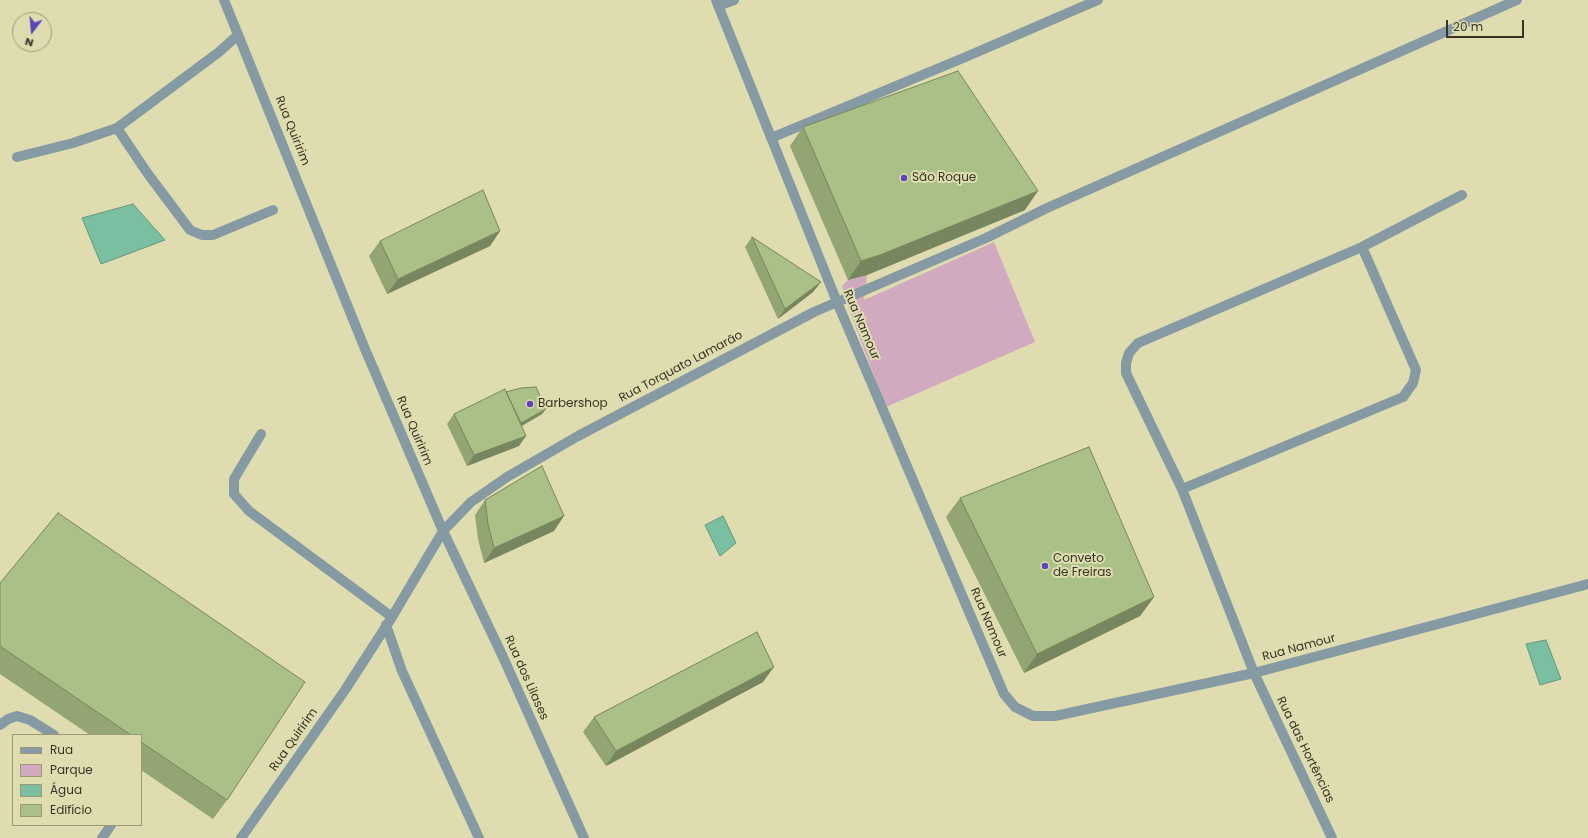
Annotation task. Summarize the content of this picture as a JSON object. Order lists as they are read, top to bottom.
{
  "streets": {
    "street": [
      "Rua Quiririm",
      "Rua Namour",
      "Rua Torquato Lamarão",
      "Rua dos Lilases",
      "Rua das Hortências"
    ]
  },
  "crossings": [
    ["Rua Quiririm", "Rua Torquato Lamarão"],
    ["Rua Quiririm", "Rua dos Lilases"],
    ["Rua Namour", "Rua Torquato Lamarão"],
    ["Rua Namour", "Rua das Hortências"],
    ["Rua Torquato Lamarão", "Rua dos Lilases"]
  ],
  "places": ["São Roque", "Barbershop", "Conveto de Freiras"],
  "legend": [
    "Rua",
    "Parque",
    "Água",
    "Edifício"
  ],
  "scale_bar": "20 m",
  "north": "bottom"
}
